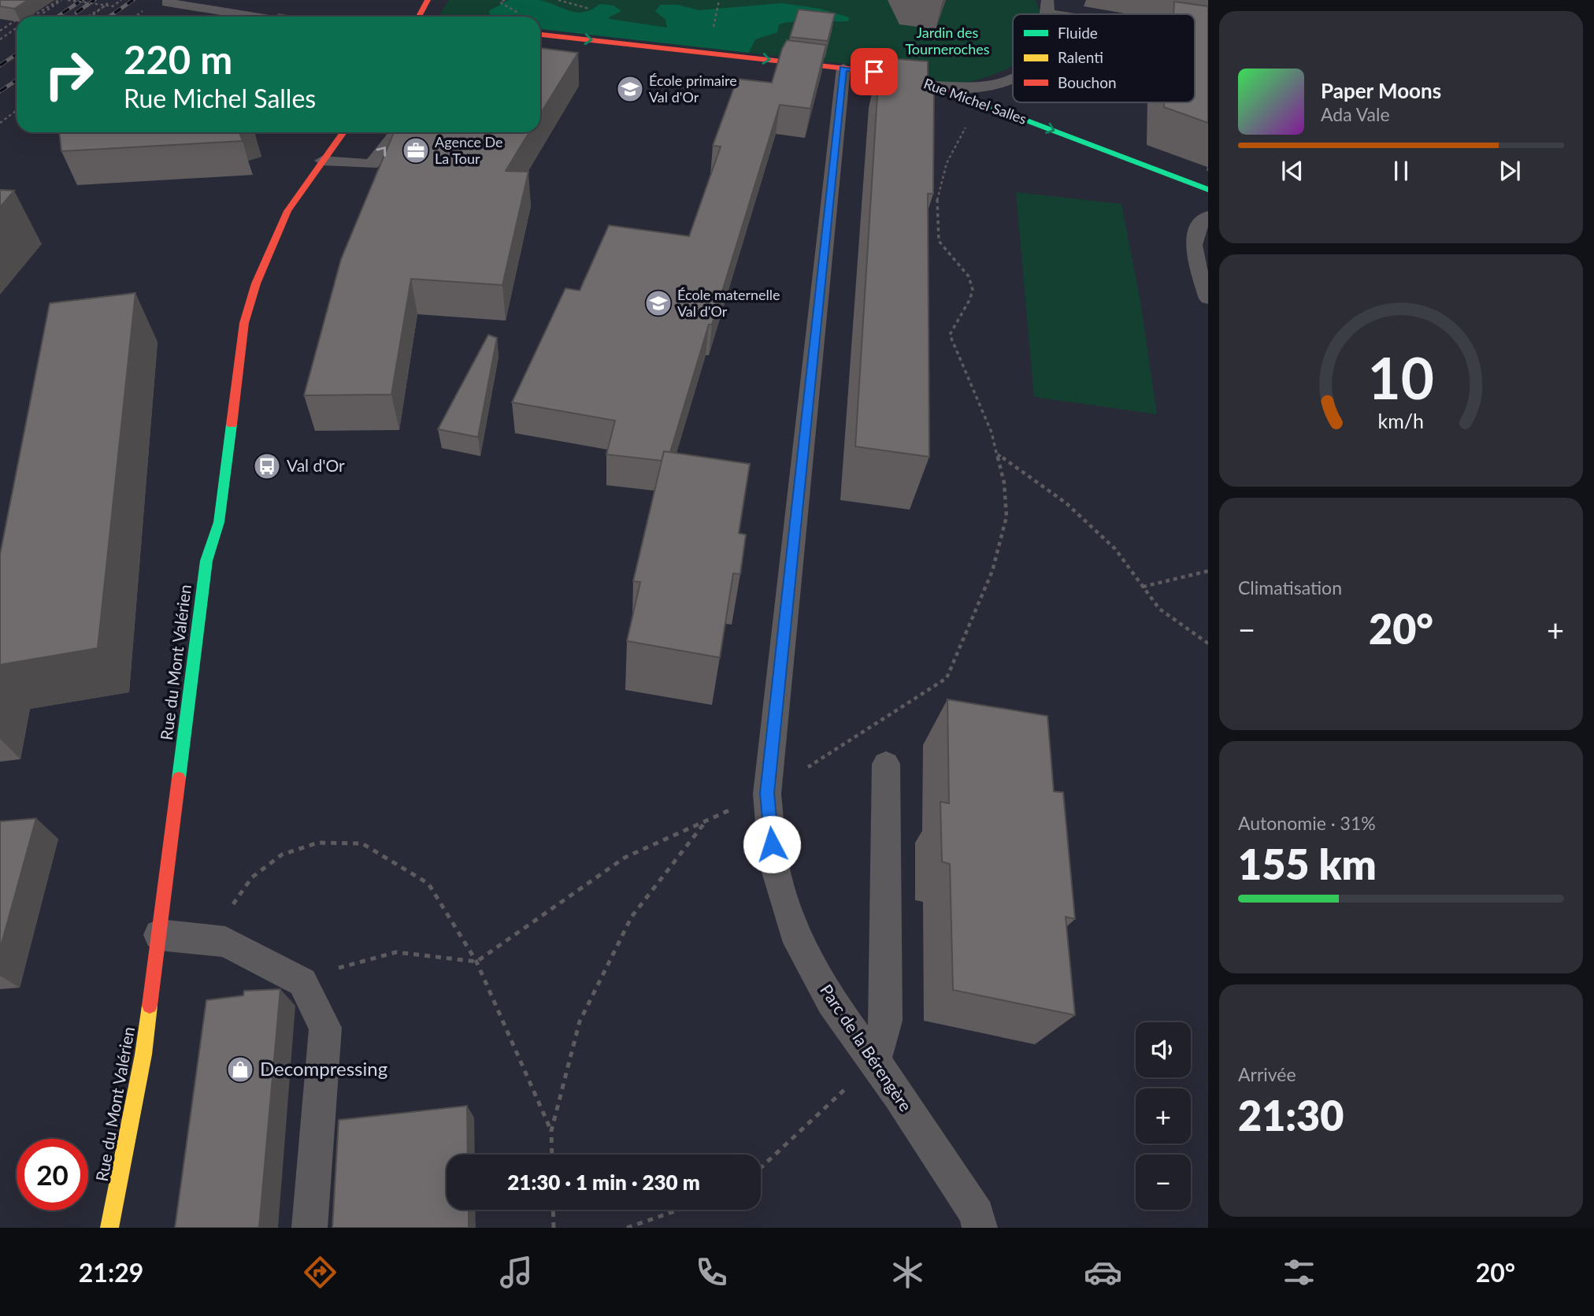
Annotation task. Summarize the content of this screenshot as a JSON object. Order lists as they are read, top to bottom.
{
  "streets": {
    "main road": ["Rue Michel Salles", "Rue du Mont Valérien"],
    "lane": ["Parc de la Bérengère"]
  },
  "crossings": [
    ["Rue Michel Salles", "Parc de la Bérengère"]
  ],
  "one_way": ["Rue Michel Salles"],
  "parks": ["Jardin des Tourneroches"],
  "places": {
    "school or university": ["École primaire Val d'Or", "École maternelle Val d'Or"],
    "office": ["Agence De La Tour"],
    "bus stop": ["Val d'Or"],
    "shop": ["Decompressing"]
  },
  "legend": ["Fluide", "Ralenti", "Bouchon"],
  "page": {
    "turn": ["220 m", "Rue Michel Salles"],
    "song": ["Paper Moons", "Ada Vale"],
    "tile": [
      "Climatisation",
      ["Autonomie · 31%", "155 km"],
      ["Arrivée", "21:30"]
    ],
    "heat": ["−", "20°", "+"],
    "map_buttons": ["+", "−"],
    "limit": "20",
    "trip": "21:30 · 1 min · 230 m",
    "tabs": ["21:29", "20°"],
    "gauge": ["10", "km/h"]
  }
}
